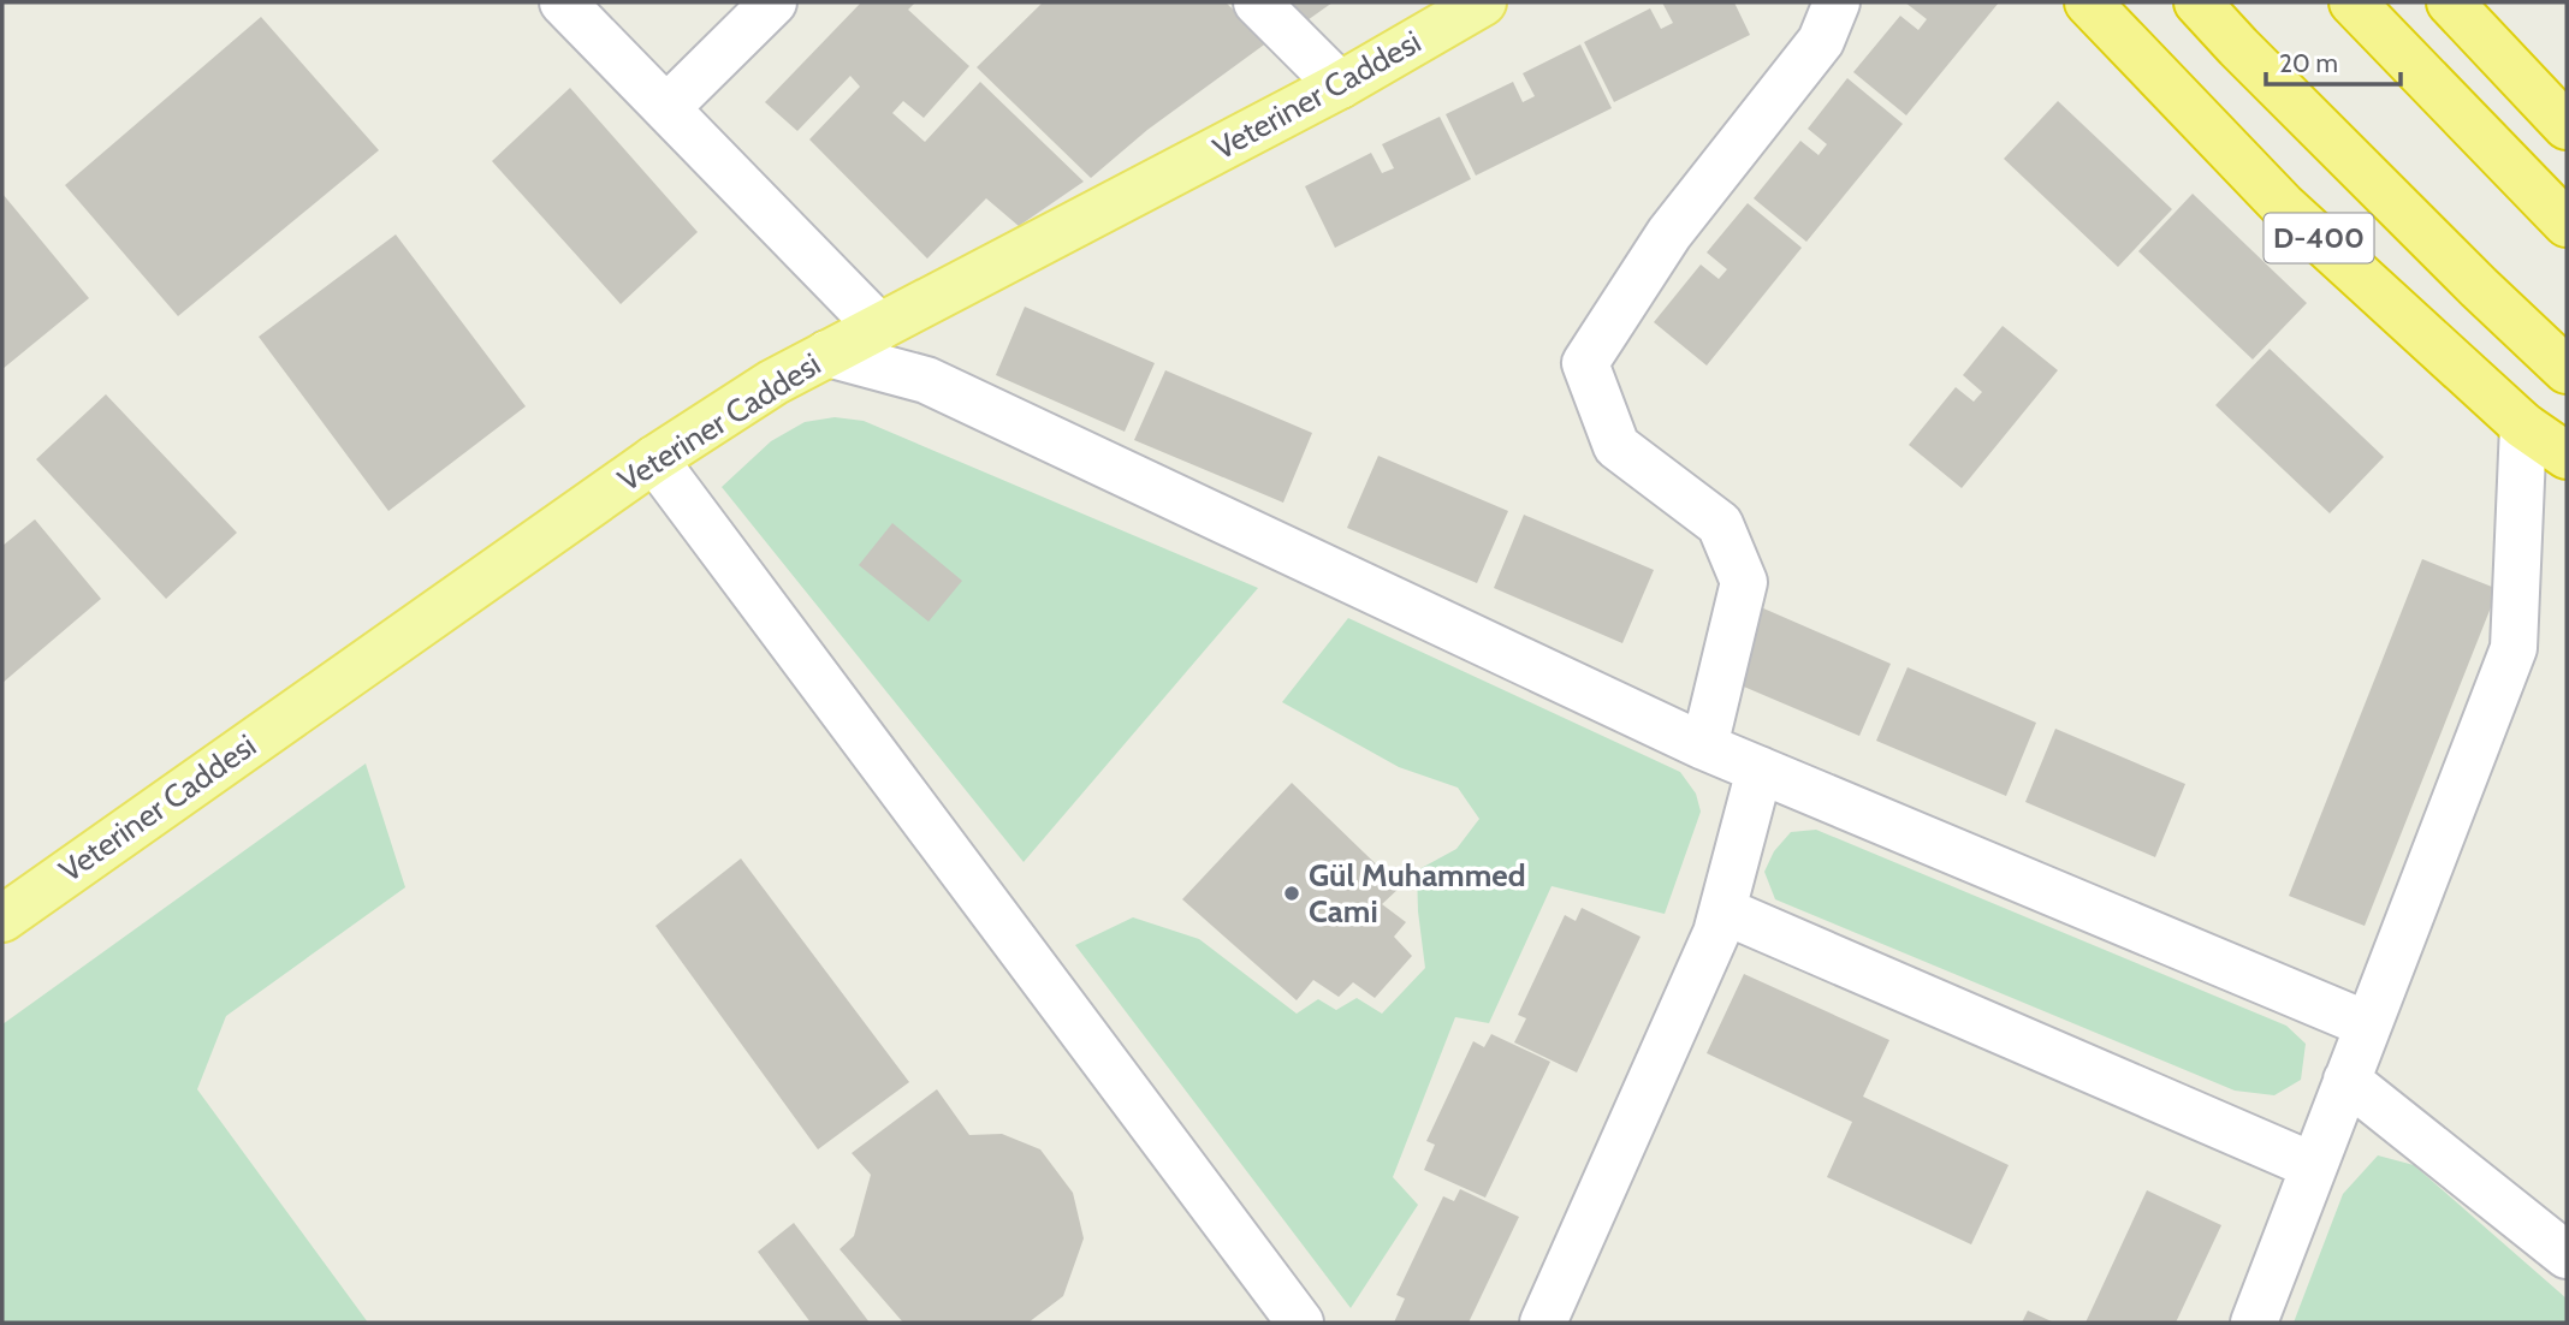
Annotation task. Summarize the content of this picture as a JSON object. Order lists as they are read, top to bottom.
{
  "streets": {
    "highway": ["D-400"],
    "main road": ["Veteriner Caddesi"]
  },
  "places": ["Gül Muhammed Cami"],
  "scale_bar": "20 m"
}
